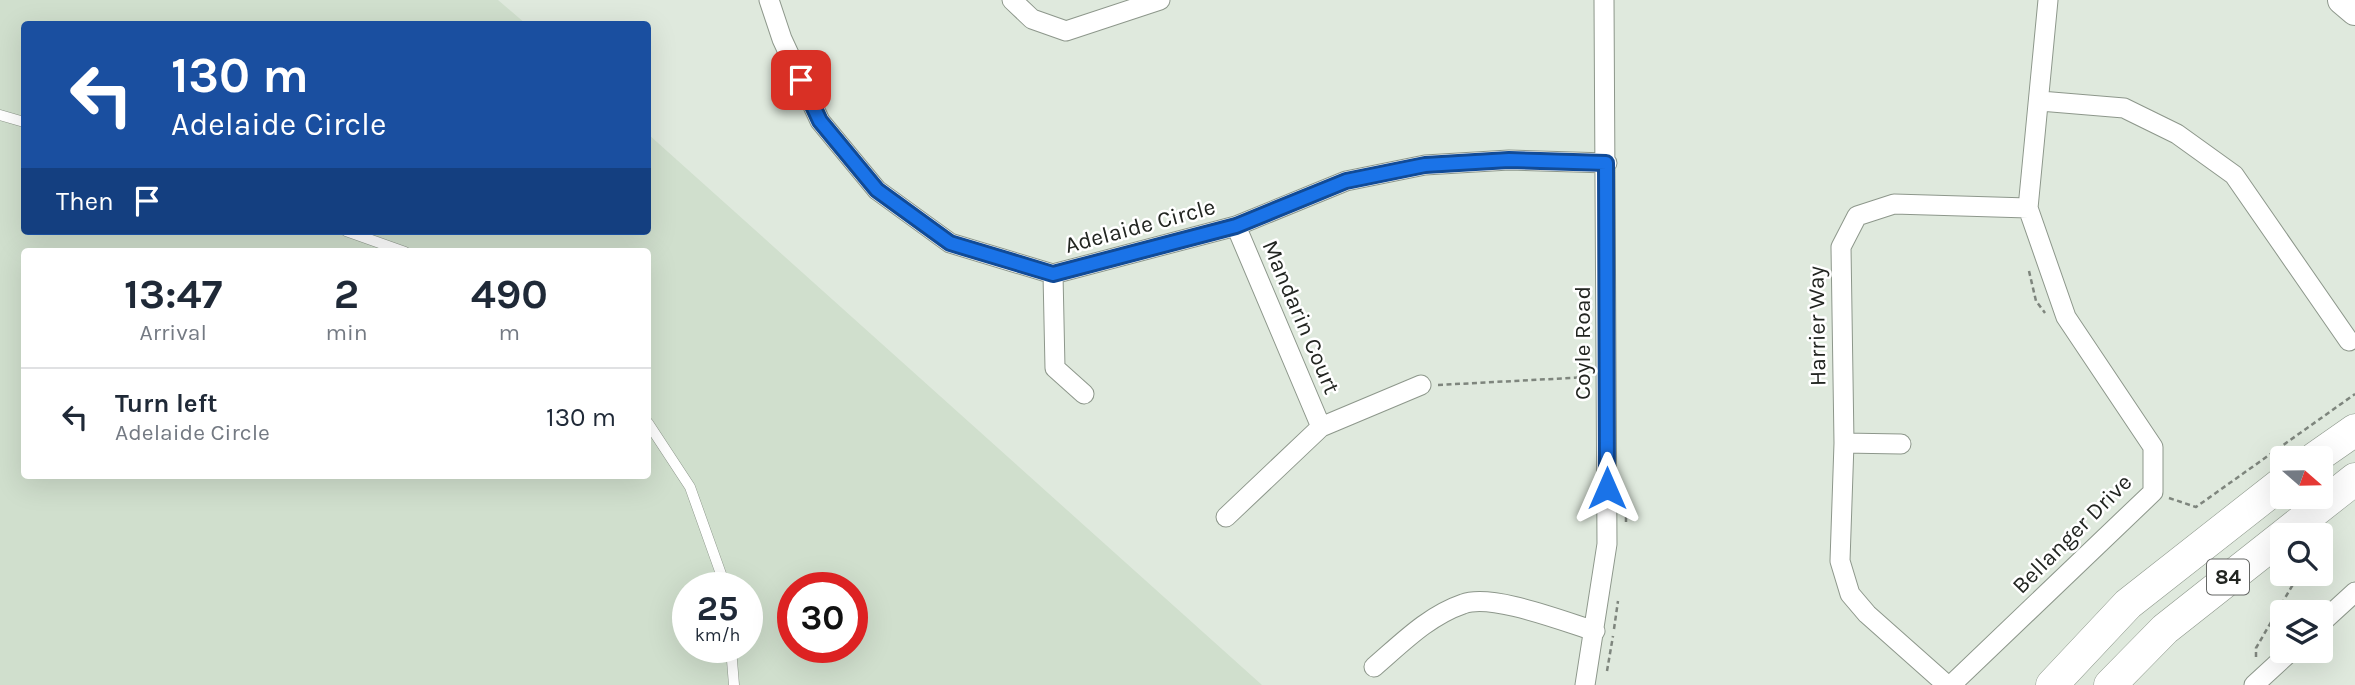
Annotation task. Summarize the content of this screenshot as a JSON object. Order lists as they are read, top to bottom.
{
  "streets": {
    "main road": ["84"],
    "street": [
      "Adelaide Circle",
      "Mandarin Court",
      "Harrier Way",
      "Coyle Road",
      "Bellanger Drive"
    ]
  },
  "crossings": [
    ["Adelaide Circle", "Mandarin Court"],
    ["Adelaide Circle", "Coyle Road"],
    ["Harrier Way", "Bellanger Drive"]
  ],
  "north": "right",
  "page": {
    "turn": ["130 m", "Adelaide Circle"],
    "then": "Then",
    "eta": [
      "13:47",
      "Arrival",
      "2",
      "min",
      "490",
      "m"
    ],
    "list": [
      {
        "name": "Turn left",
        "note": "Adelaide Circle",
        "value": "130 m"
      }
    ],
    "speed": "25 km/h",
    "limit": "30"
  }
}
